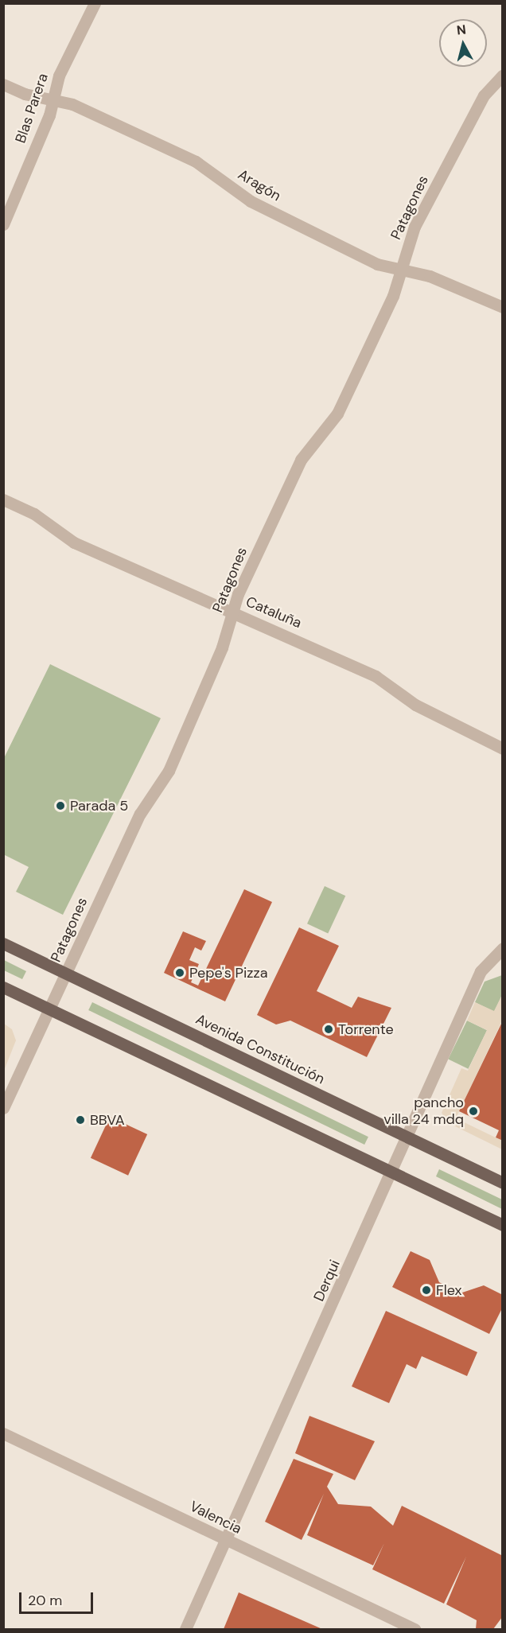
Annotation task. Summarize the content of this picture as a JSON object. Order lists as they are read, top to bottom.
{
  "streets": {
    "main road": ["Avenida Constitución"],
    "street": [
      "Blas Parera",
      "Aragón",
      "Patagones",
      "Cataluña",
      "Derqui",
      "Valencia"
    ]
  },
  "crossings": [
    ["Blas Parera", "Aragón"],
    ["Aragón", "Patagones"],
    ["Patagones", "Cataluña"],
    ["Patagones", "Avenida Constitución"],
    ["Avenida Constitución", "Derqui"],
    ["Derqui", "Valencia"]
  ],
  "places": [
    "Parada 5",
    "Pepe's Pizza",
    "Torrente",
    "pancho villa 24 mdq",
    "BBVA",
    "Flex"
  ],
  "scale_bar": "20 m",
  "north": "top"
}
